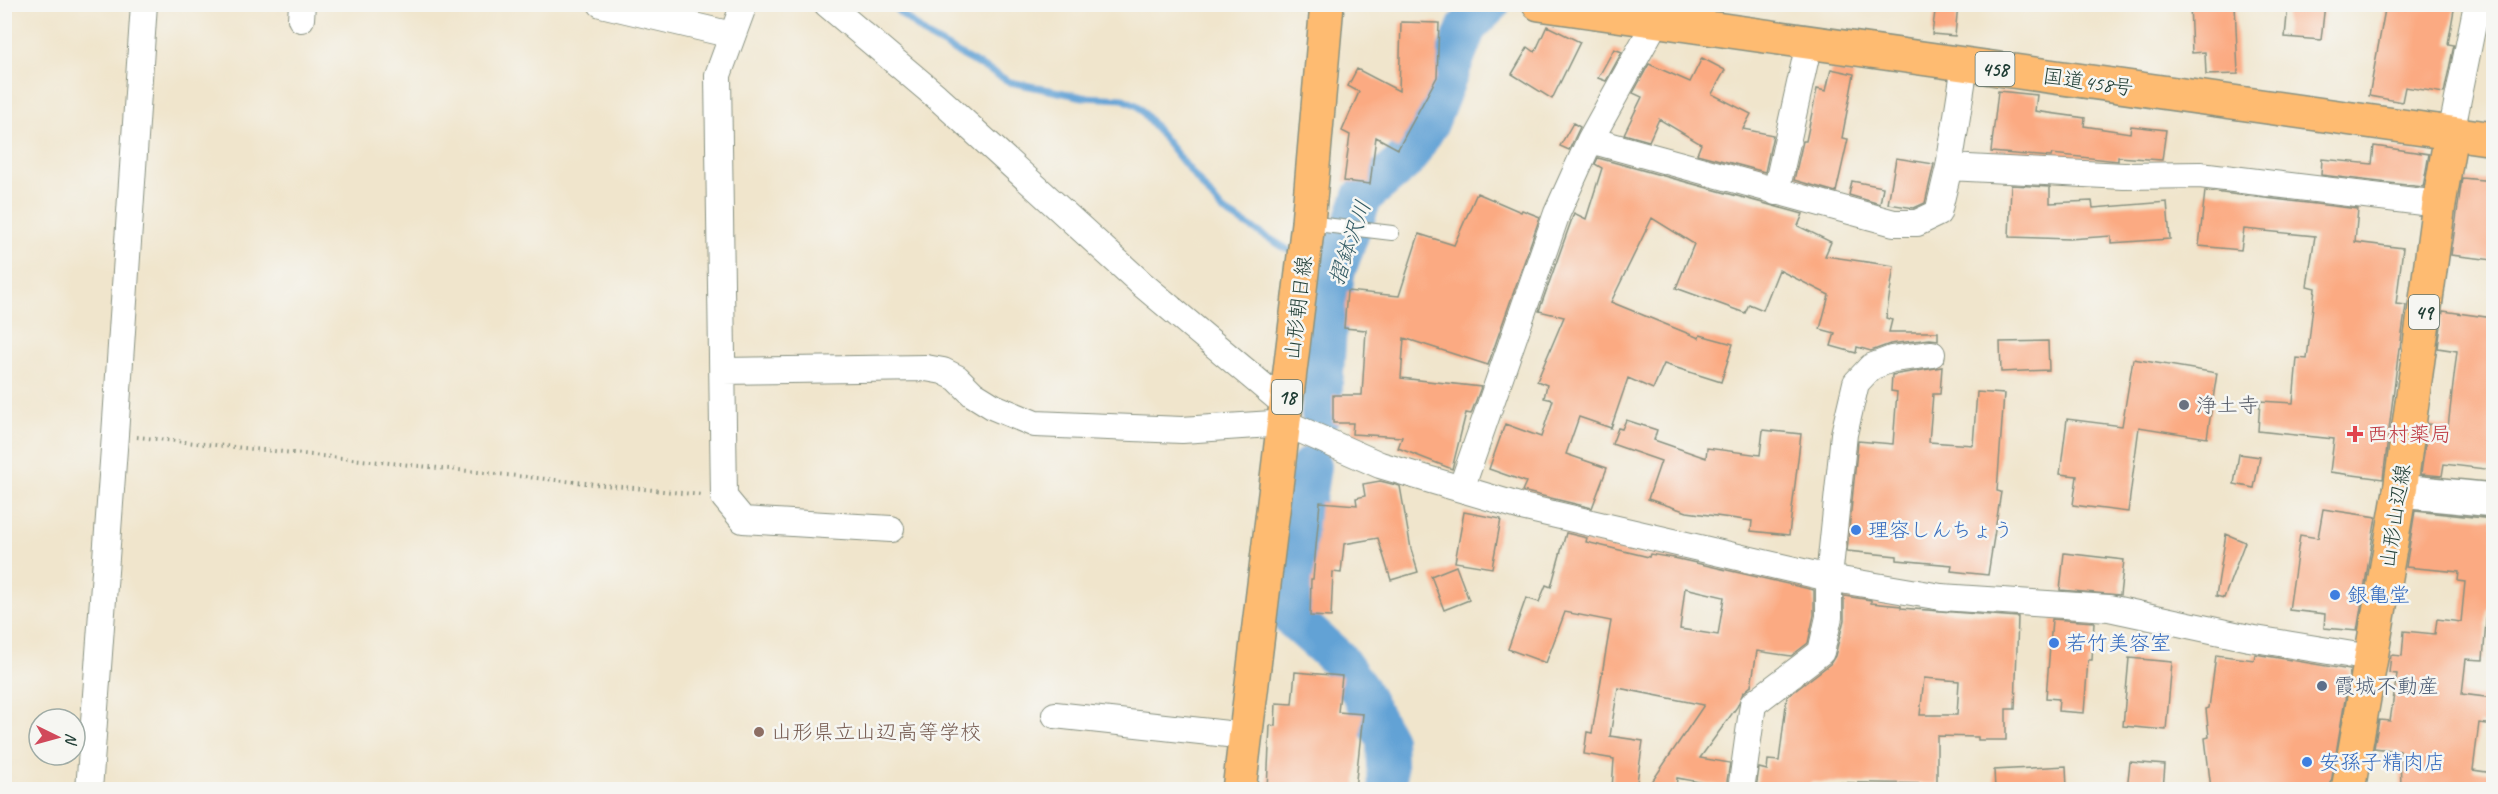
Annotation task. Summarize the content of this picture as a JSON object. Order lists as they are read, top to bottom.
{
  "streets": {
    "main road": [
      "458",
      "国道458号",
      "山形朝日線",
      "49",
      "18",
      "山形山辺線"
    ]
  },
  "crossings": [
    ["国道458号", "山形山辺線"]
  ],
  "water": ["摺鉢沢川"],
  "places": {
    "other": [
      "浄土寺",
      "理容しんちょう",
      "銀亀堂",
      "若竹美容室",
      "霞城不動産",
      "山形県立山辺高等学校",
      "安孫子精肉店"
    ],
    "health": ["西村薬局"]
  },
  "north": "right"
}
